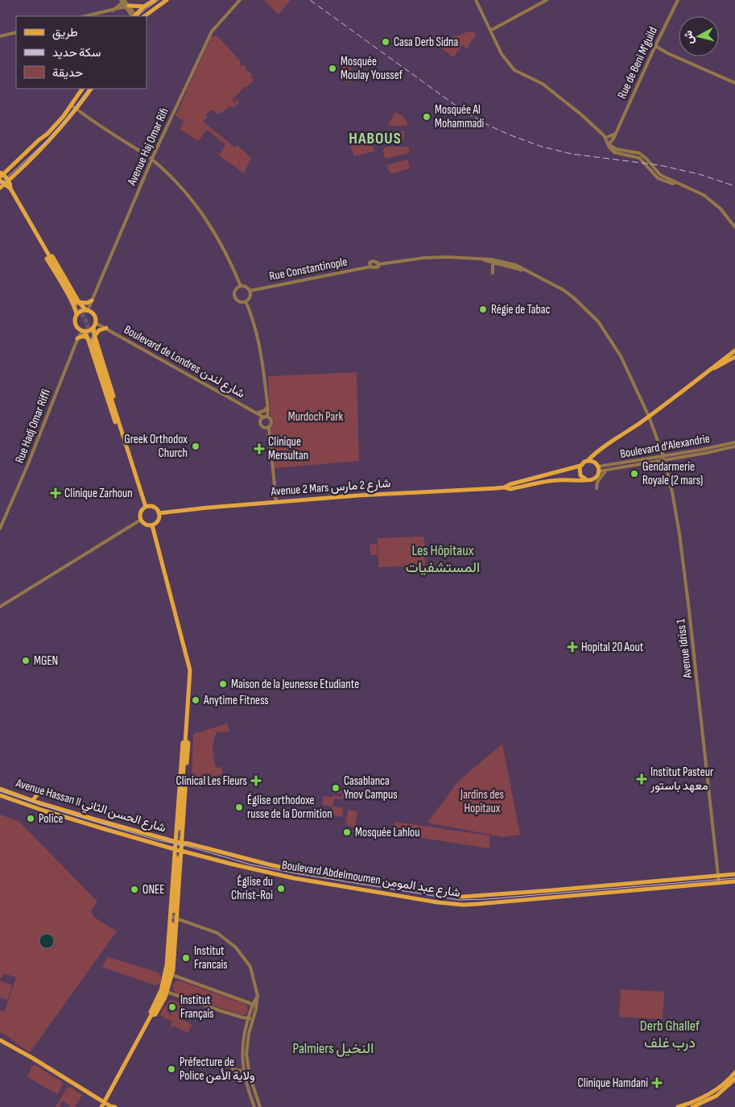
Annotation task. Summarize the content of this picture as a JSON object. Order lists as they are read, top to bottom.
{
  "streets": {
    "main road": ["Avenue 2 Mars شارع 2 مارس", "Avenue Hassan II شارع الحسن الثاني", "Boulevard Abdelmoumen شارع عبد المومن"],
    "street": [
      "Rue de Beni M'guild",
      "Avenue Haj Omar Rifi",
      "Rue Constantinople",
      "Boulevard de Londres شارع لندن",
      "Rue Hadj Omar Riffi",
      "Boulevard d'Alexandrie",
      "Avenue Idriss 1"
    ]
  },
  "crossings": [
    ["Avenue Haj Omar Rifi", "Boulevard de Londres شارع لندن"],
    ["Avenue Haj Omar Rifi", "Rue Hadj Omar Riffi"],
    ["Boulevard de Londres شارع لندن", "Rue Hadj Omar Riffi"],
    ["Boulevard d'Alexandrie", "Avenue 2 Mars شارع 2 مارس"],
    ["Boulevard d'Alexandrie", "Avenue Idriss 1"],
    ["Avenue Idriss 1", "Boulevard Abdelmoumen شارع عبد المومن"],
    ["Avenue Hassan II شارع الحسن الثاني", "Boulevard Abdelmoumen شارع عبد المومن"]
  ],
  "districts": [
    "HABOUS",
    "Les Hôpitaux المستشفيات",
    "Derb Ghallef درب غلف",
    "Palmiers النخيل"
  ],
  "parks": ["Murdoch Park", "Jardins des Hopitaux"],
  "places": {
    "other": [
      "Casa Derb Sidna",
      "Mosquée Moulay Youssef",
      "Mosquée Al Mohammadi",
      "Régie de Tabac",
      "Greek Orthodox Church",
      "Gendarmerie Royale (2 mars)",
      "MGEN",
      "Maison de la Jeunesse Etudiante",
      "Anytime Fitness",
      "Casablanca Ynov Campus",
      "Église orthodoxe russe de la Dormition",
      "Police",
      "Mosquée Lahlou",
      "Église du Christ-Roi",
      "ONEE",
      "Institut Francais",
      "Institut Français",
      "Préfecture de Police ولاية الأمن"
    ],
    "health": [
      "Clinique Mersultan",
      "Clinique Zarhoun",
      "Hopital 20 Aout",
      "Institut Pasteur معهد باستور",
      "Clinical Les Fleurs",
      "Clinique Hamdani"
    ]
  },
  "legend": ["طريق", "سكة حديد", "حديقة"],
  "north": "left"
}
